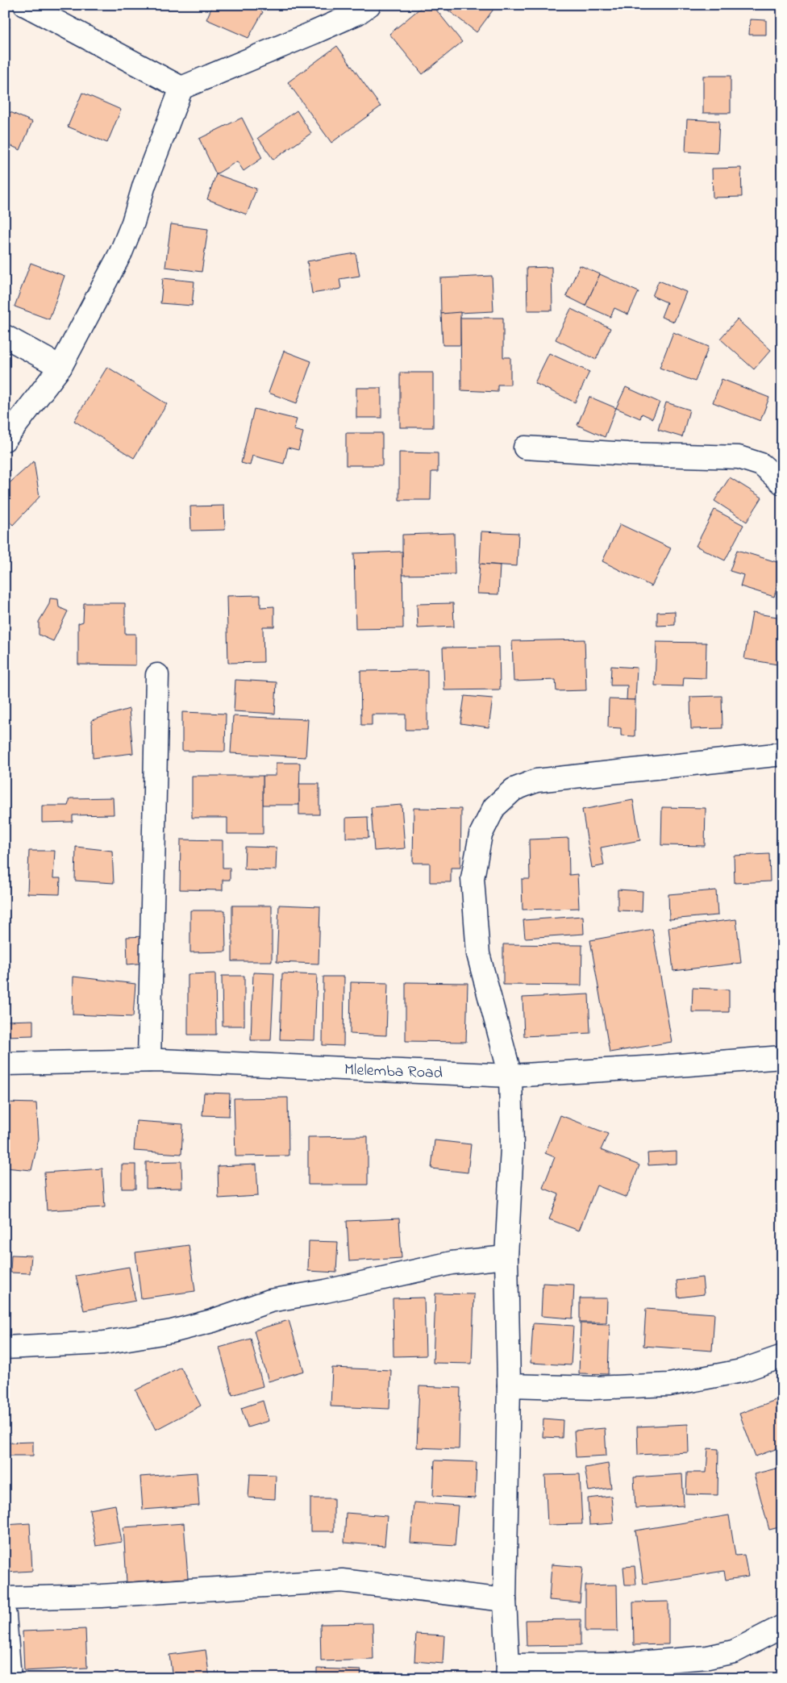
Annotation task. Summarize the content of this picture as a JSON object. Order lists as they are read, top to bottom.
{
  "streets": {
    "street": ["Mlelemba Road"]
  }
}
